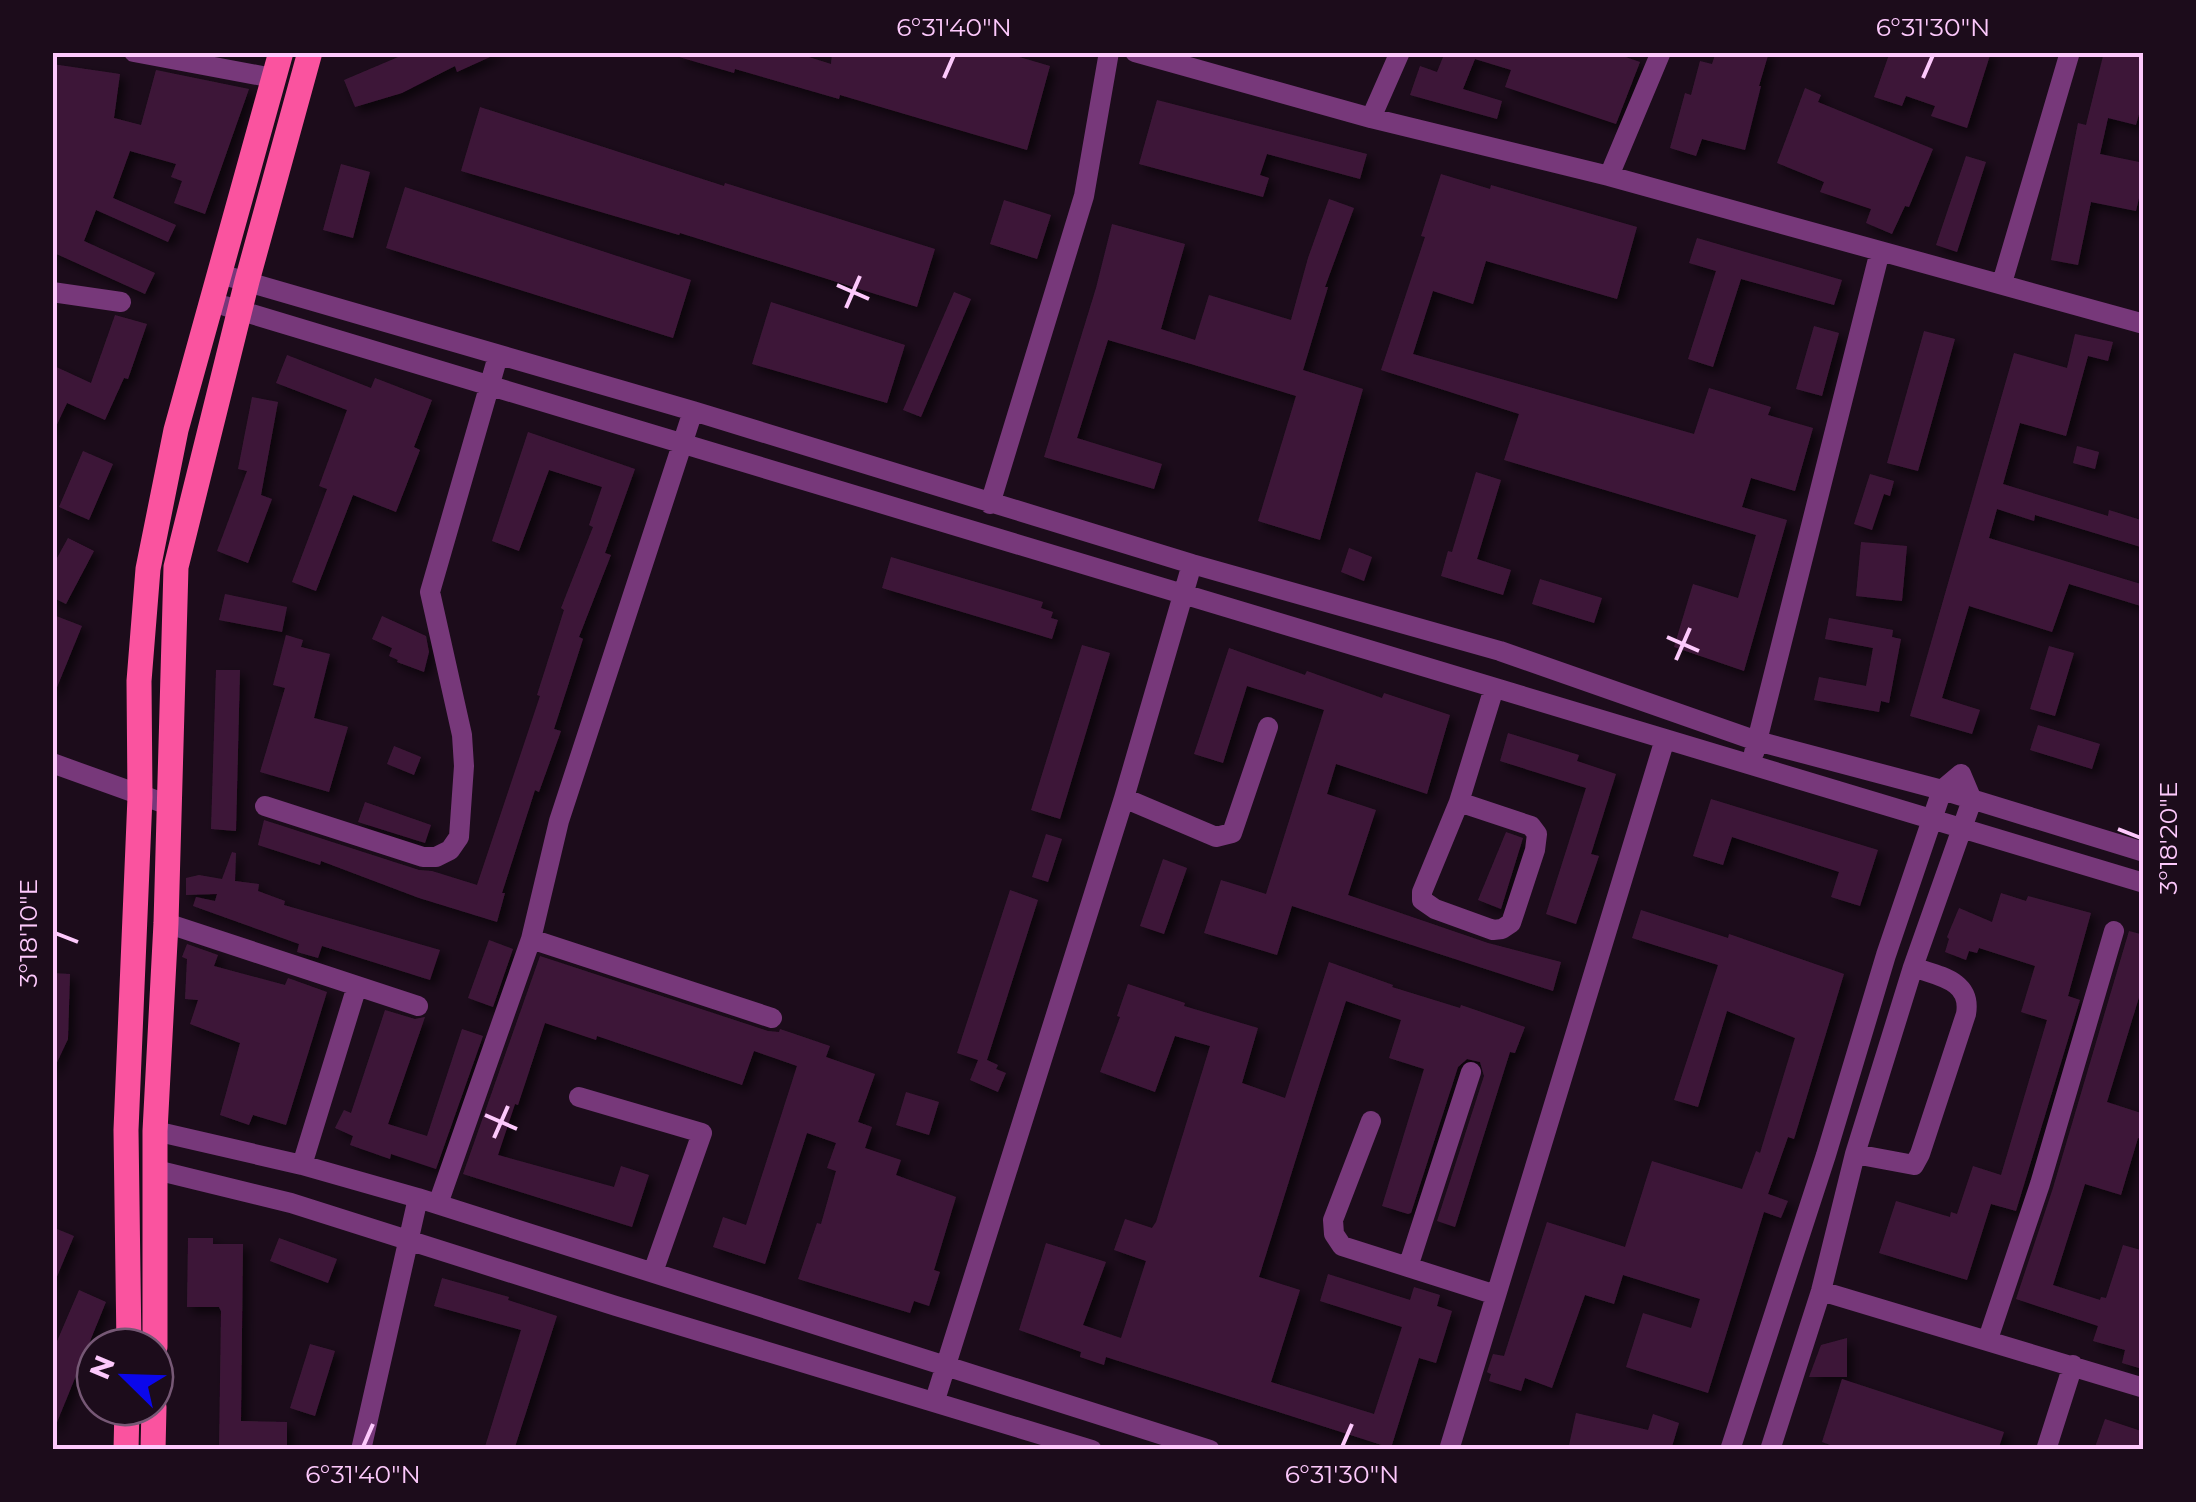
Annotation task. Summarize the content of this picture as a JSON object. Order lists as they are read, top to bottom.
{
  "north": "top left",
  "coordinates": [
    "6°31'40\"N",
    "6°31'30\"N",
    "3°18'20\"E",
    "3°18'10\"E"
  ]
}
